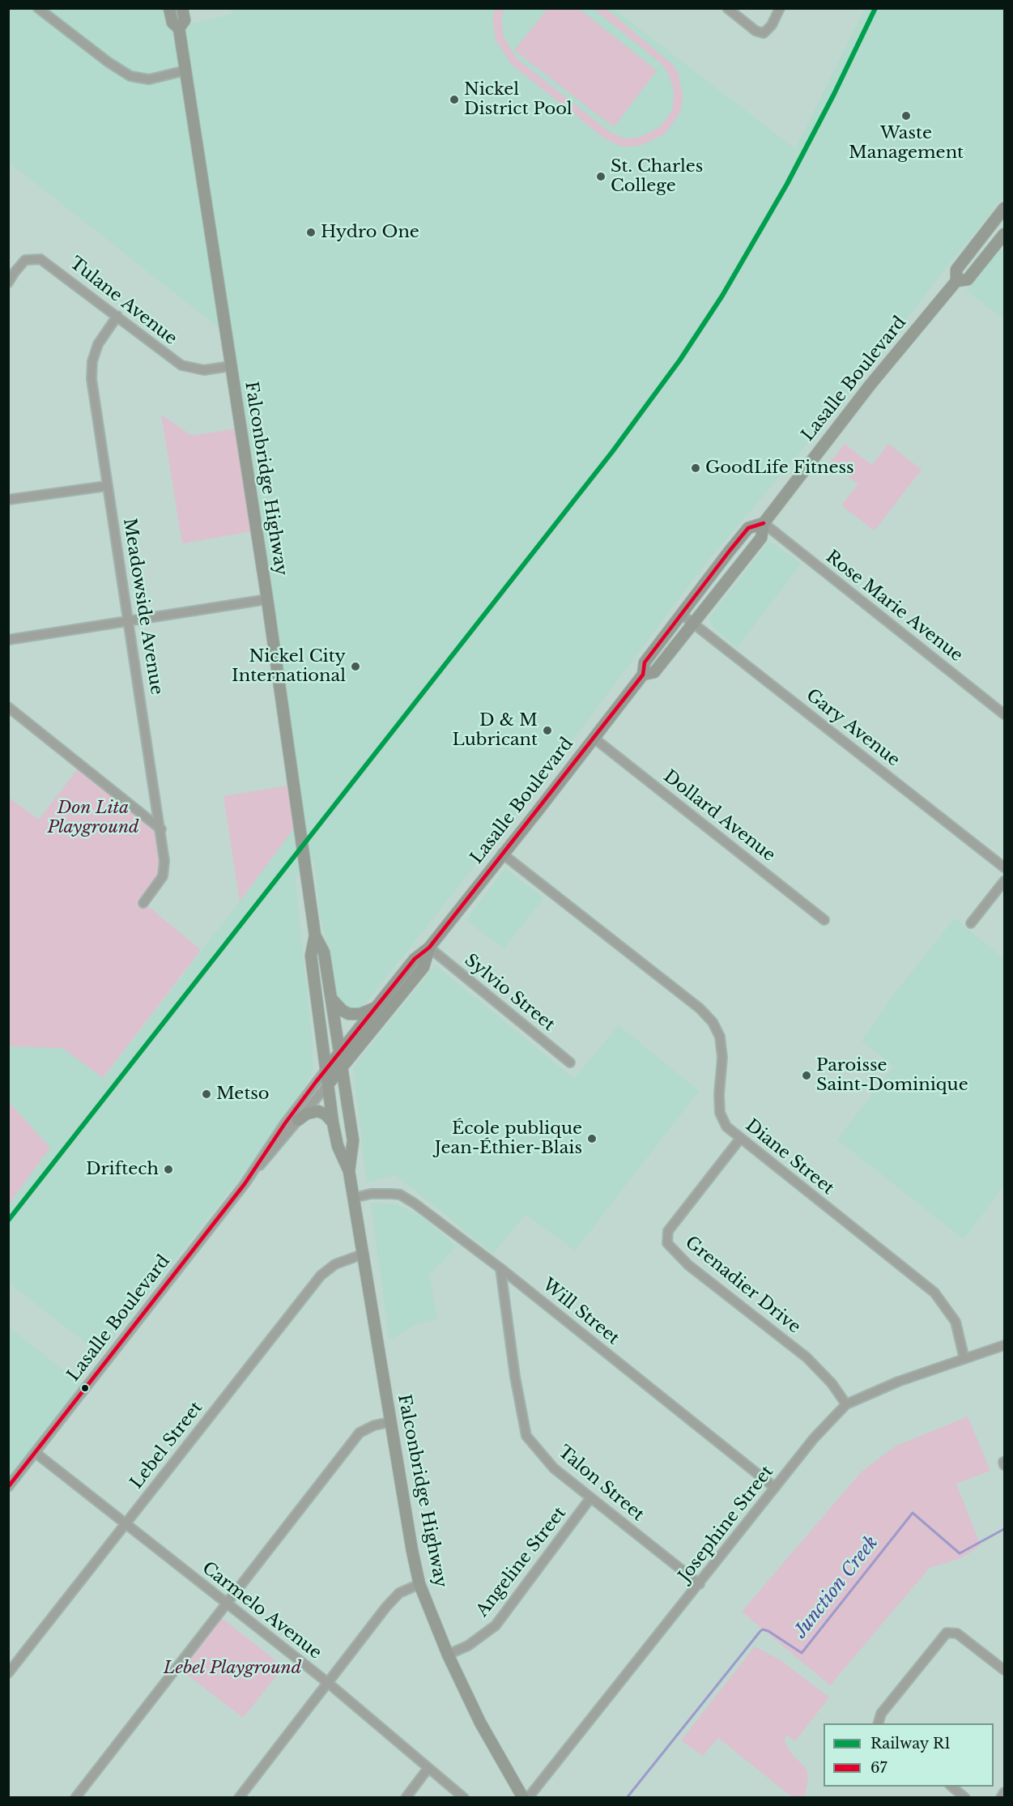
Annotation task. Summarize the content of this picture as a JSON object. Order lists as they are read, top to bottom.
{
  "streets": {
    "main road": ["Lasalle Boulevard", "Falconbridge Highway"],
    "street": [
      "Tulane Avenue",
      "Meadowside Avenue",
      "Rose Marie Avenue",
      "Gary Avenue",
      "Dollard Avenue",
      "Sylvio Street",
      "Diane Street",
      "Grenadier Drive",
      "Will Street",
      "Lebel Street",
      "Talon Street",
      "Josephine Street",
      "Angeline Street",
      "Carmelo Avenue"
    ]
  },
  "crossings": [
    ["Tulane Avenue", "Falconbridge Highway"],
    ["Tulane Avenue", "Meadowside Avenue"],
    ["Lasalle Boulevard", "Falconbridge Highway"],
    ["Lasalle Boulevard", "Rose Marie Avenue"],
    ["Lasalle Boulevard", "Gary Avenue"],
    ["Lasalle Boulevard", "Dollard Avenue"],
    ["Lasalle Boulevard", "Sylvio Street"],
    ["Lasalle Boulevard", "Diane Street"],
    ["Lasalle Boulevard", "Carmelo Avenue"],
    ["Falconbridge Highway", "Will Street"],
    ["Falconbridge Highway", "Lebel Street"],
    ["Falconbridge Highway", "Angeline Street"],
    ["Diane Street", "Grenadier Drive"],
    ["Diane Street", "Josephine Street"],
    ["Grenadier Drive", "Josephine Street"],
    ["Will Street", "Talon Street"],
    ["Will Street", "Josephine Street"],
    ["Lebel Street", "Carmelo Avenue"],
    ["Talon Street", "Josephine Street"],
    ["Talon Street", "Angeline Street"]
  ],
  "water": ["Junction Creek"],
  "parks": ["Don Lita Playground", "Lebel Playground"],
  "places": [
    "Nickel District Pool",
    "Waste Management",
    "St. Charles College",
    "Hydro One",
    "GoodLife Fitness",
    "Nickel City International",
    "D & M Lubricant",
    "Paroisse Saint-Dominique",
    "Metso",
    "École publique Jean-Éthier-Blais",
    "Driftech"
  ],
  "lines": ["rail line R1", "transit line 67"],
  "legend": ["Railway R1", "67"]
}
